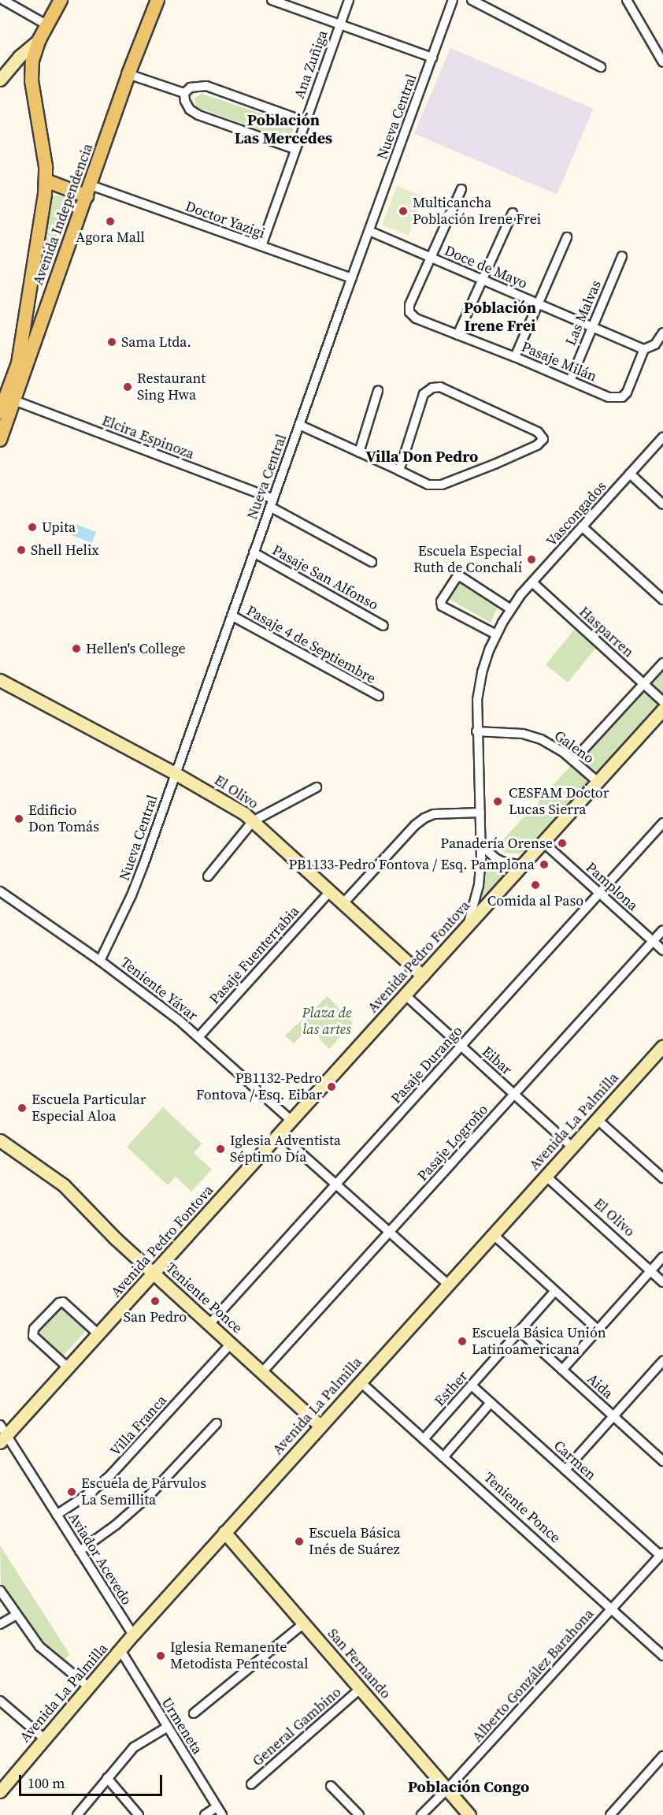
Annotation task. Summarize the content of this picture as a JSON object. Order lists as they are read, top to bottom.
{
  "streets": {
    "main road": ["Avenida Independencia"],
    "street": [
      "Ana Zuñiga",
      "Nueva Central",
      "Doctor Yazigi",
      "Doce de Mayo",
      "Las Malvas",
      "Pasaje Milán",
      "Elcira Espinoza",
      "Vascongados",
      "Pasaje San Alfonso",
      "Hasparren",
      "Pasaje 4 de Septiembre",
      "Galeno",
      "El Olivo",
      "Pamplona",
      "Pasaje Fuenterrabia",
      "Avenida Pedro Fontova",
      "Teniente Yávar",
      "Eibar",
      "Pasaje Durango",
      "Avenida La Palmilla",
      "Pasaje Logroño",
      "Teniente Ponce",
      "Aida",
      "Esther",
      "Villa Franca",
      "Carmen",
      "Aviador Acevedo",
      "San Fernando",
      "Alberto González Barahona",
      "Urmeneta",
      "General Gambino"
    ]
  },
  "crossings": [
    ["Ana Zuñiga", "Doctor Yazigi"],
    ["Nueva Central", "Doctor Yazigi"],
    ["Nueva Central", "Doce de Mayo"],
    ["Nueva Central", "Elcira Espinoza"],
    ["Nueva Central", "Pasaje San Alfonso"],
    ["Nueva Central", "Pasaje 4 de Septiembre"],
    ["Nueva Central", "El Olivo"],
    ["Nueva Central", "Teniente Yávar"],
    ["Avenida Independencia", "Doctor Yazigi"],
    ["Avenida Independencia", "Elcira Espinoza"],
    ["Doce de Mayo", "Las Malvas"],
    ["Doce de Mayo", "Pasaje Milán"],
    ["Las Malvas", "Pasaje Milán"],
    ["Vascongados", "Hasparren"],
    ["Vascongados", "Galeno"],
    ["Vascongados", "Avenida Pedro Fontova"],
    ["Galeno", "Avenida Pedro Fontova"],
    ["El Olivo", "Pasaje Fuenterrabia"],
    ["El Olivo", "Avenida Pedro Fontova"],
    ["El Olivo", "Avenida La Palmilla"],
    ["Pamplona", "Avenida Pedro Fontova"],
    ["Pamplona", "Pasaje Durango"],
    ["Pamplona", "Pasaje Logroño"],
    ["Pasaje Fuenterrabia", "Teniente Yávar"],
    ["Avenida Pedro Fontova", "Teniente Yávar"],
    ["Avenida Pedro Fontova", "Eibar"],
    ["Avenida Pedro Fontova", "Teniente Ponce"],
    ["Avenida Pedro Fontova", "Aviador Acevedo"],
    ["Eibar", "Pasaje Durango"],
    ["Eibar", "Avenida La Palmilla"],
    ["Eibar", "Pasaje Logroño"],
    ["Pasaje Durango", "Teniente Ponce"],
    ["Avenida La Palmilla", "Teniente Ponce"],
    ["Avenida La Palmilla", "Aviador Acevedo"],
    ["Avenida La Palmilla", "San Fernando"],
    ["Avenida La Palmilla", "Urmeneta"],
    ["Pasaje Logroño", "Teniente Ponce"],
    ["Teniente Ponce", "Esther"],
    ["Teniente Ponce", "Villa Franca"],
    ["Teniente Ponce", "Alberto González Barahona"],
    ["Aida", "Esther"],
    ["Esther", "Carmen"],
    ["Villa Franca", "Aviador Acevedo"],
    ["Carmen", "Alberto González Barahona"],
    ["San Fernando", "Alberto González Barahona"],
    ["San Fernando", "General Gambino"]
  ],
  "districts": [
    "Población Las Mercedes",
    "Población Irene Frei",
    "Villa Don Pedro",
    "Población Congo"
  ],
  "parks": ["Plaza de las artes"],
  "places": [
    "Multicancha Población Irene Frei",
    "Agora Mall",
    "Sama Ltda.",
    "Restaurant Sing Hwa",
    "Upita",
    "Shell Helix",
    "Escuela Especial Ruth de Conchalí",
    "Hellen's College",
    "CESFAM Doctor Lucas Sierra",
    "Edificio Don Tomás",
    "Panadería Orense",
    "PB1133-Pedro Fontova / Esq. Pamplona",
    "Comida al Paso",
    "PB1132-Pedro Fontova / Esq. Eibar",
    "Escuela Particular Especial Aloa",
    "Iglesia Adventista Séptimo Día",
    "San Pedro",
    "Escuela Básica Unión Latinoamericana",
    "Escuela de Párvulos La Semillita",
    "Escuela Básica Inés de Suárez",
    "Iglesia Remanente Metodista Pentecostal"
  ],
  "scale_bar": "100 m"
}
